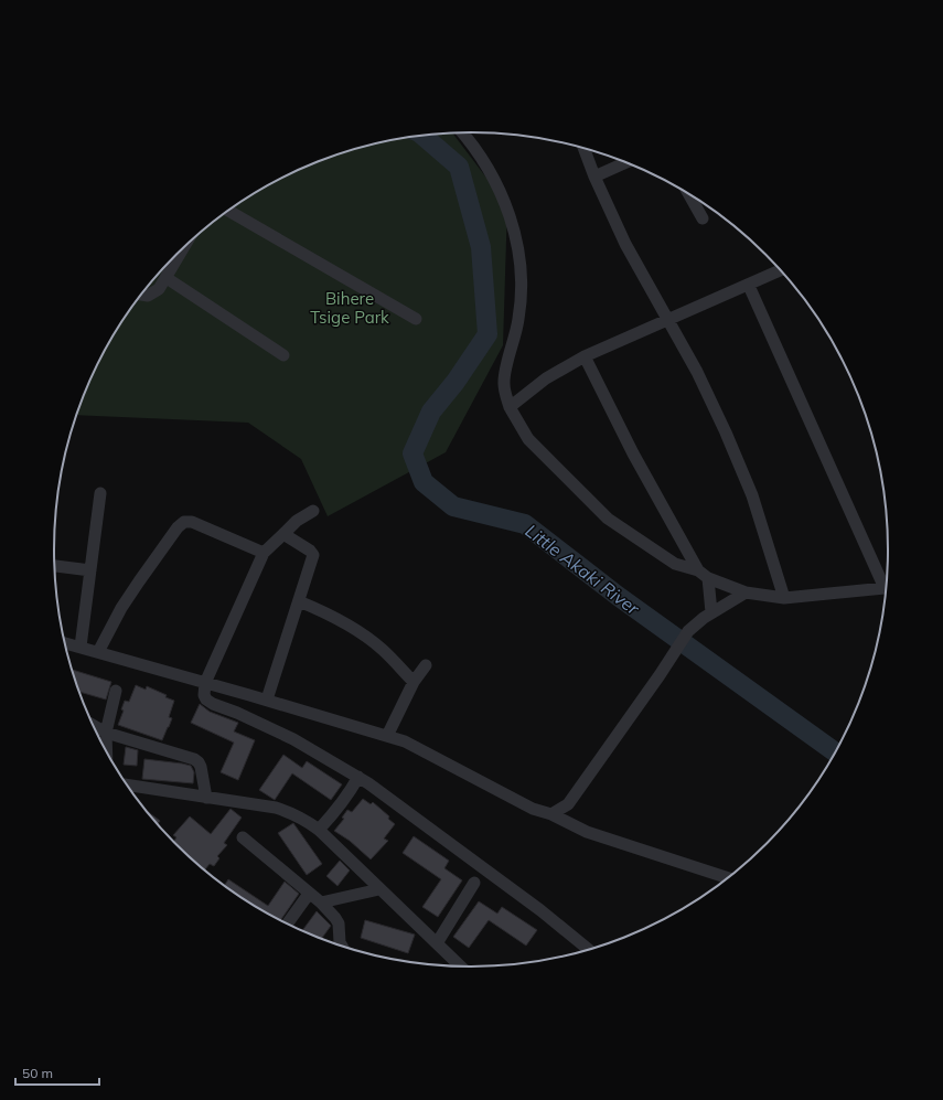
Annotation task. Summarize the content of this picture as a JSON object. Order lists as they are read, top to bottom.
{
  "water": ["Little Akaki River"],
  "parks": ["Bihere Tsige Park"],
  "scale_bar": "50 m"
}
